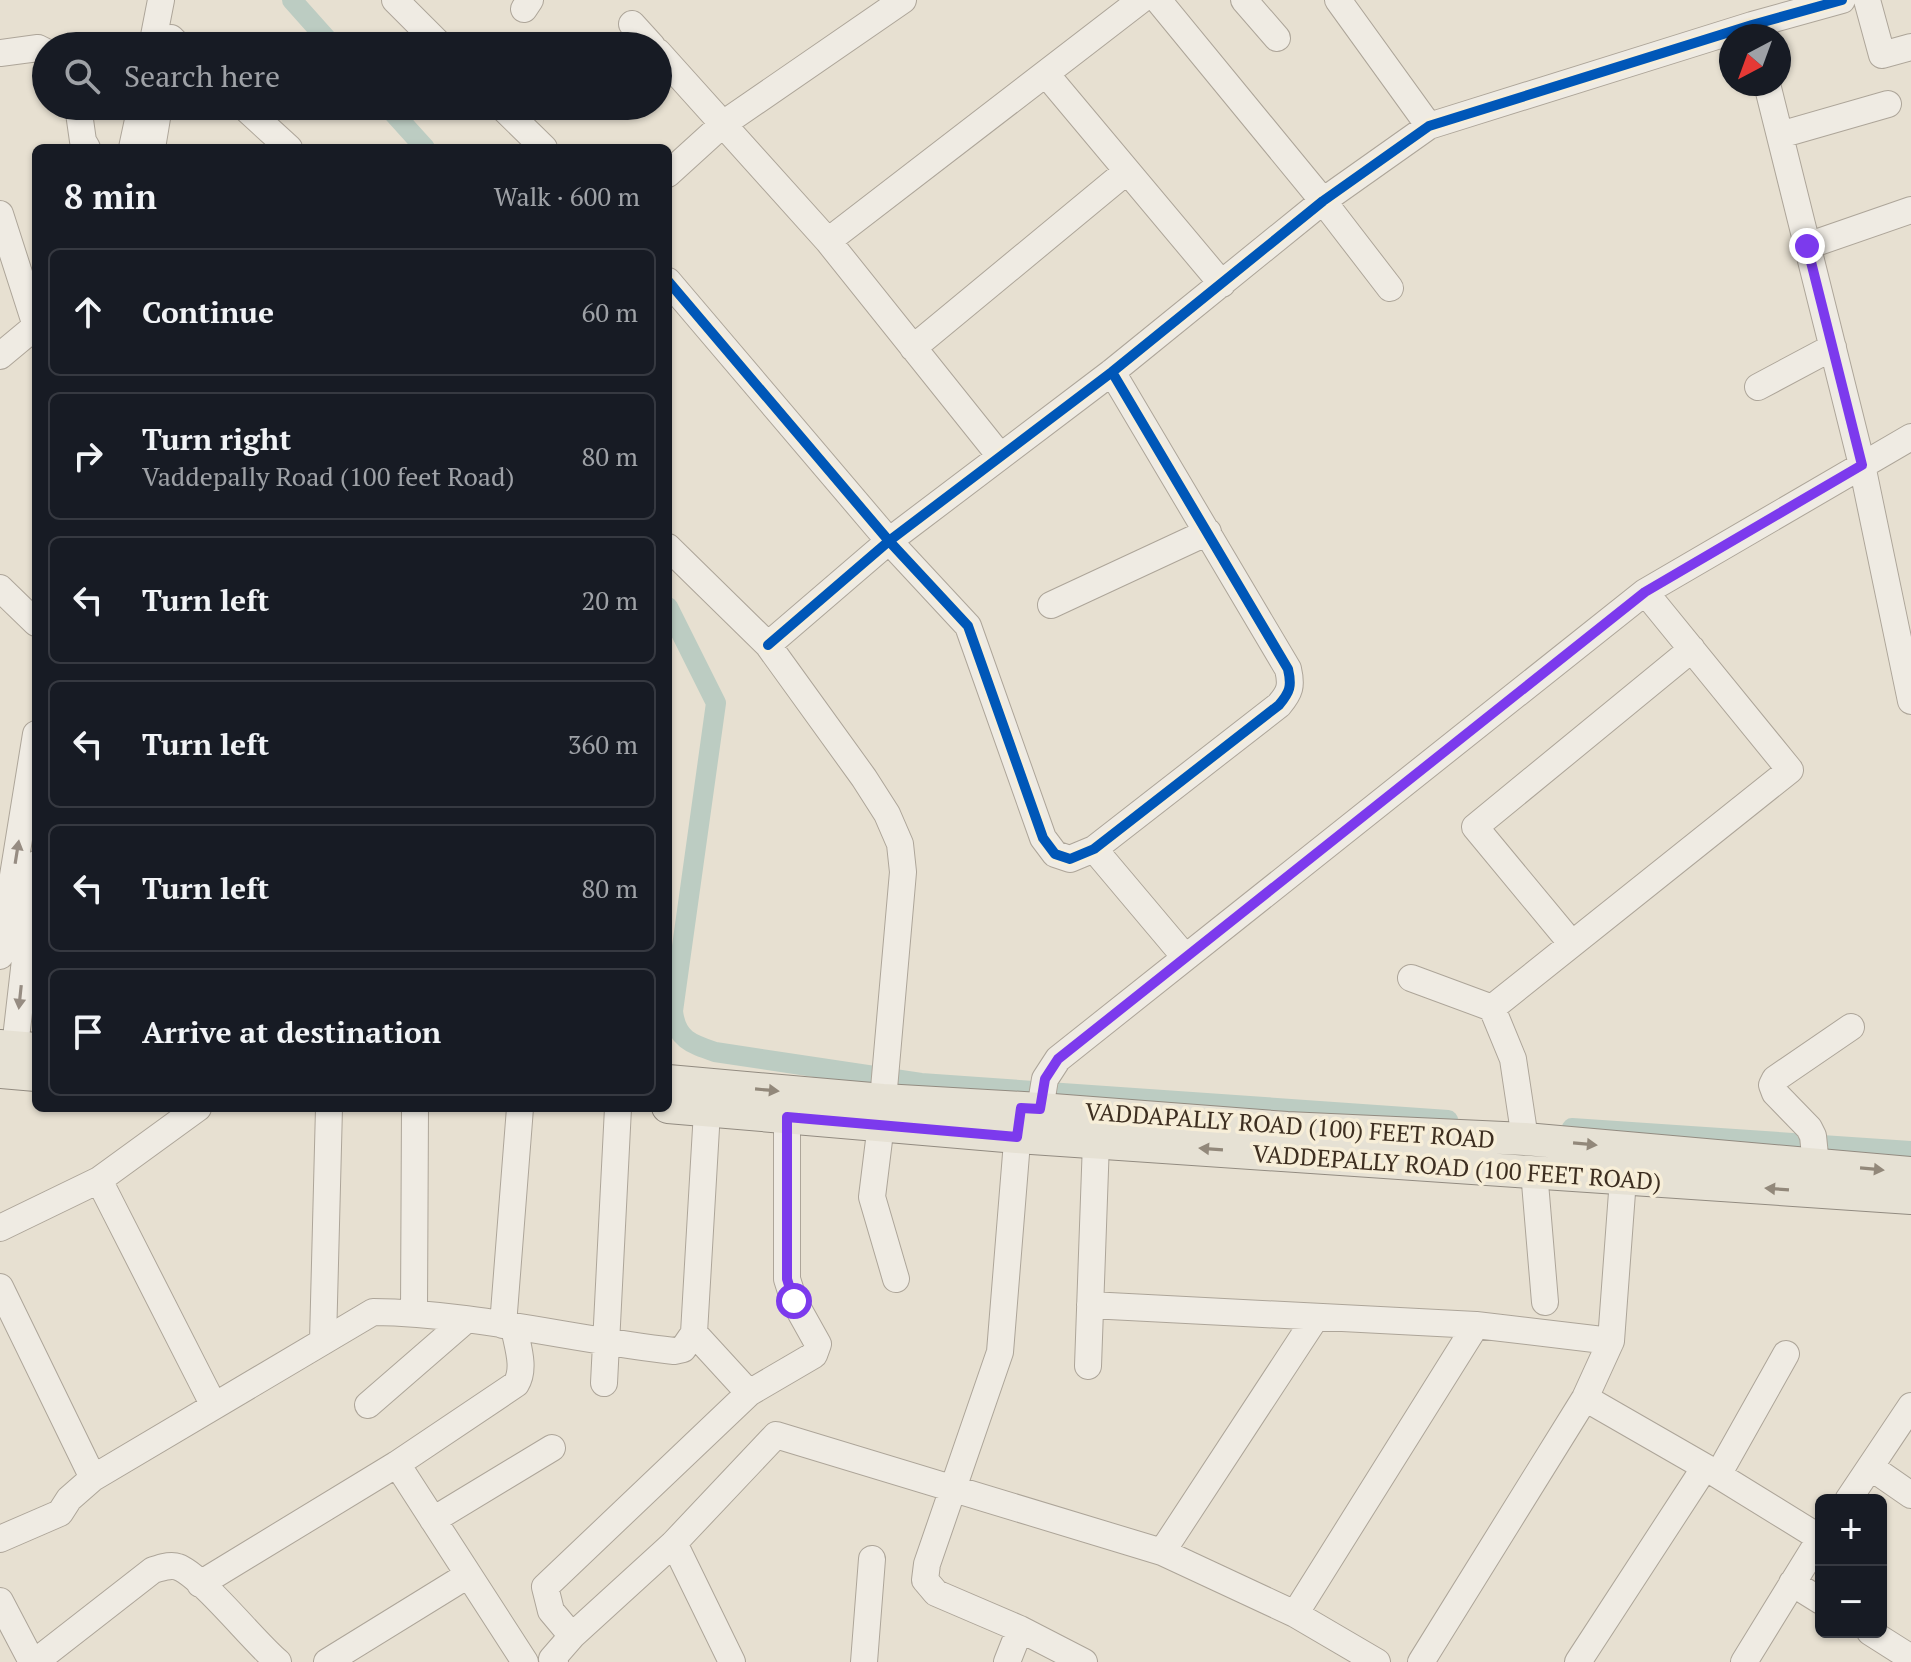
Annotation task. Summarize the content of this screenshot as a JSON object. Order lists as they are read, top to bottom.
{
  "streets": {
    "main road": ["VADDAPALLY ROAD (100) FEET ROAD", "VADDEPALLY ROAD (100 FEET ROAD)"]
  },
  "crossings": [
    ["VADDAPALLY ROAD (100) FEET ROAD", "VADDEPALLY ROAD (100 FEET ROAD)"]
  ],
  "one_way": ["VADDEPALLY ROAD (100 FEET ROAD)"],
  "north": "bottom left",
  "page": {
    "search": "Search here",
    "heading": ["8 min", "Walk · 600 m"],
    "list": [
      ["Continue", "60 m"],
      ["Turn right", "Vaddepally Road (100 feet Road)", "80 m"],
      ["Turn left", "20 m"],
      ["Turn left", "360 m"],
      ["Turn left", "80 m"],
      "Arrive at destination"
    ],
    "map_buttons": ["+", "−"]
  }
}
